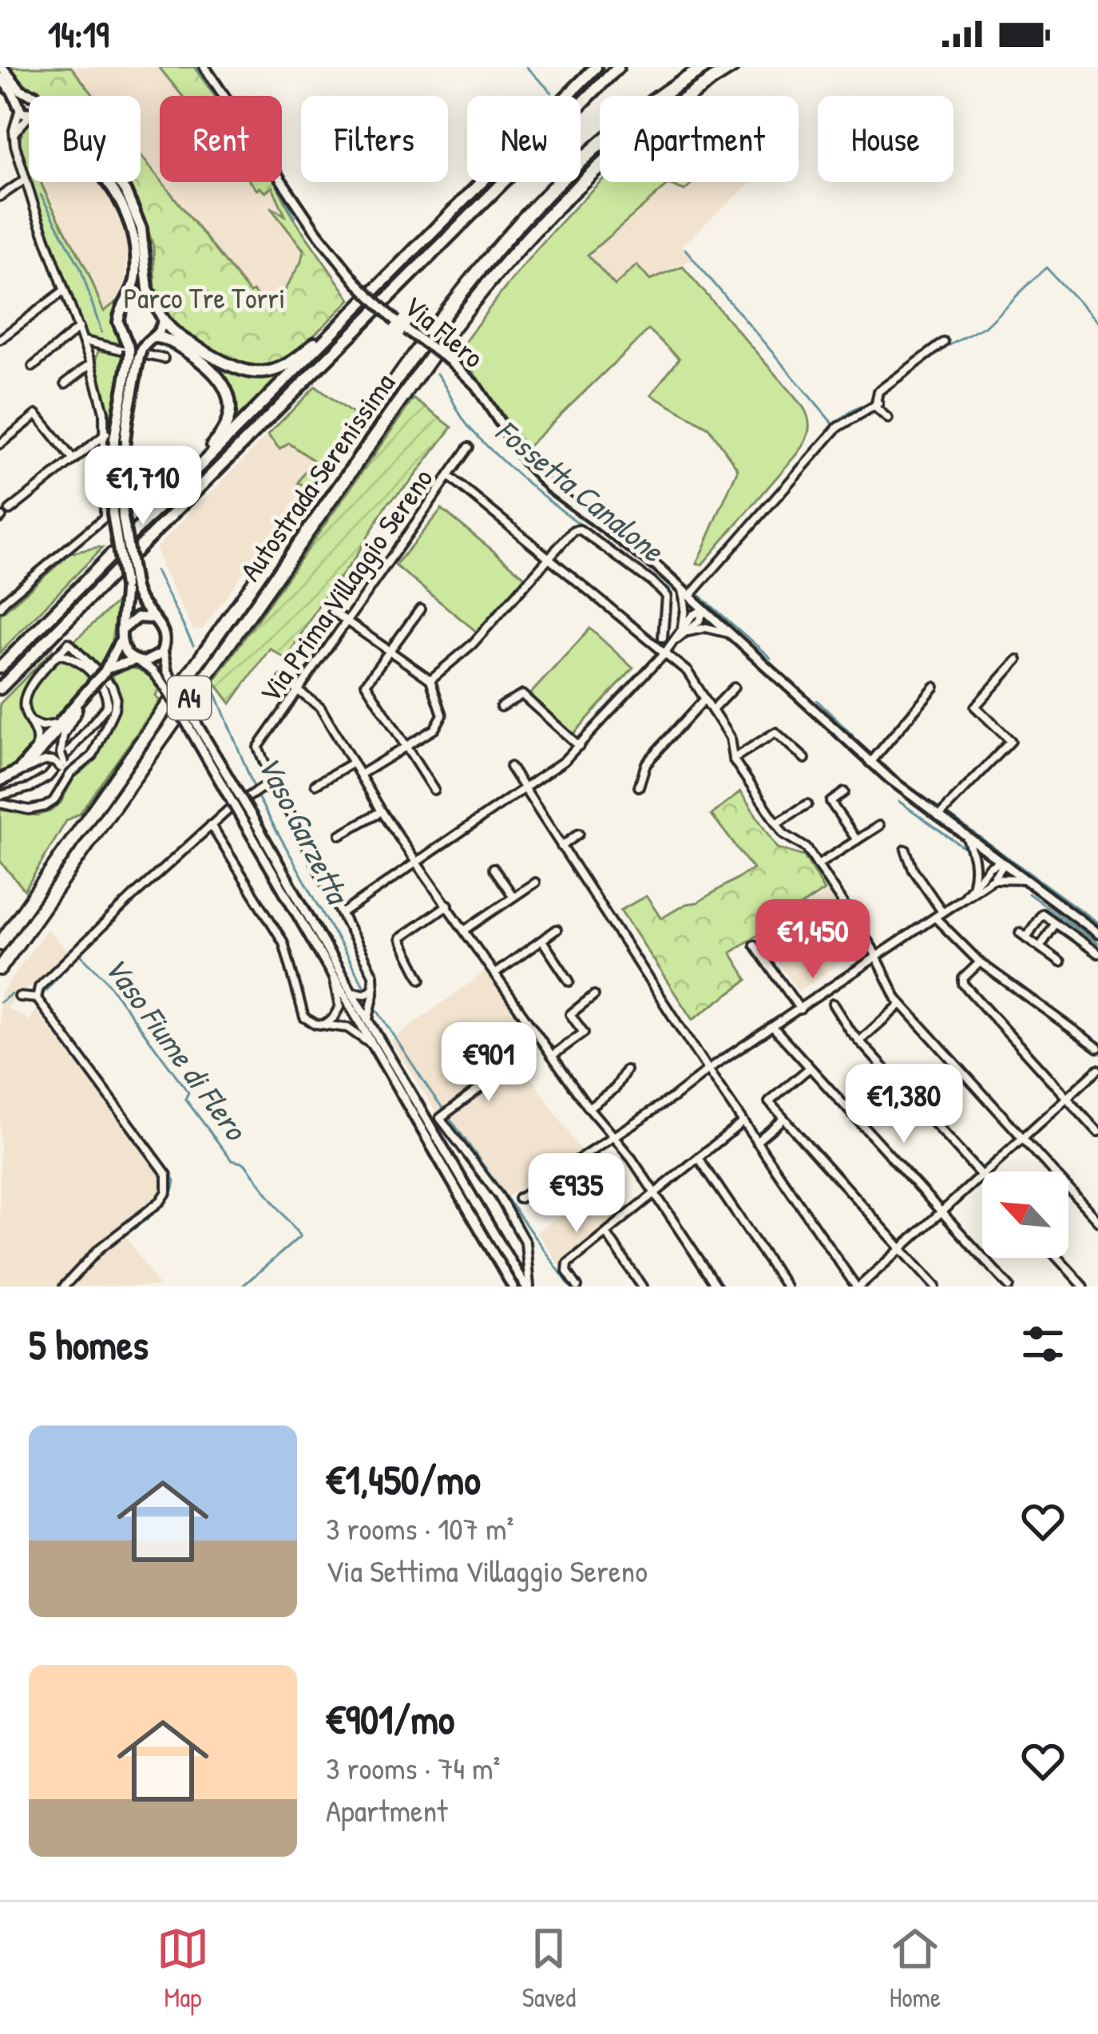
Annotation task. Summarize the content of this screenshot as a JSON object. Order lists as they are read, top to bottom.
{
  "streets": {
    "highway": ["Autostrada Serenissima", "A4"],
    "street": ["Via Flero", "Via Prima Villaggio Sereno"]
  },
  "water": ["Fossetta Canalone", "Vaso Garzetta", "Vaso Fiume di Flero"],
  "parks": ["Parco Tre Torri"],
  "north": "top left",
  "page": {
    "status": "14:19",
    "chip": [
      "Buy",
      "Rent",
      "Filters",
      "New",
      "Apartment",
      "House"
    ],
    "price": [
      "€1,710",
      "€1,450",
      "€901",
      "€1,380",
      "€935"
    ],
    "heading": "5 homes",
    "list": [
      {
        "name": "€1,450/mo",
        "note": "3 rooms · 107 m² · Via Settima Villaggio Sereno"
      },
      {
        "name": "€901/mo",
        "note": "3 rooms · 74 m² · Apartment"
      }
    ],
    "tabs": ["Map", "Saved", "Home"]
  }
}
